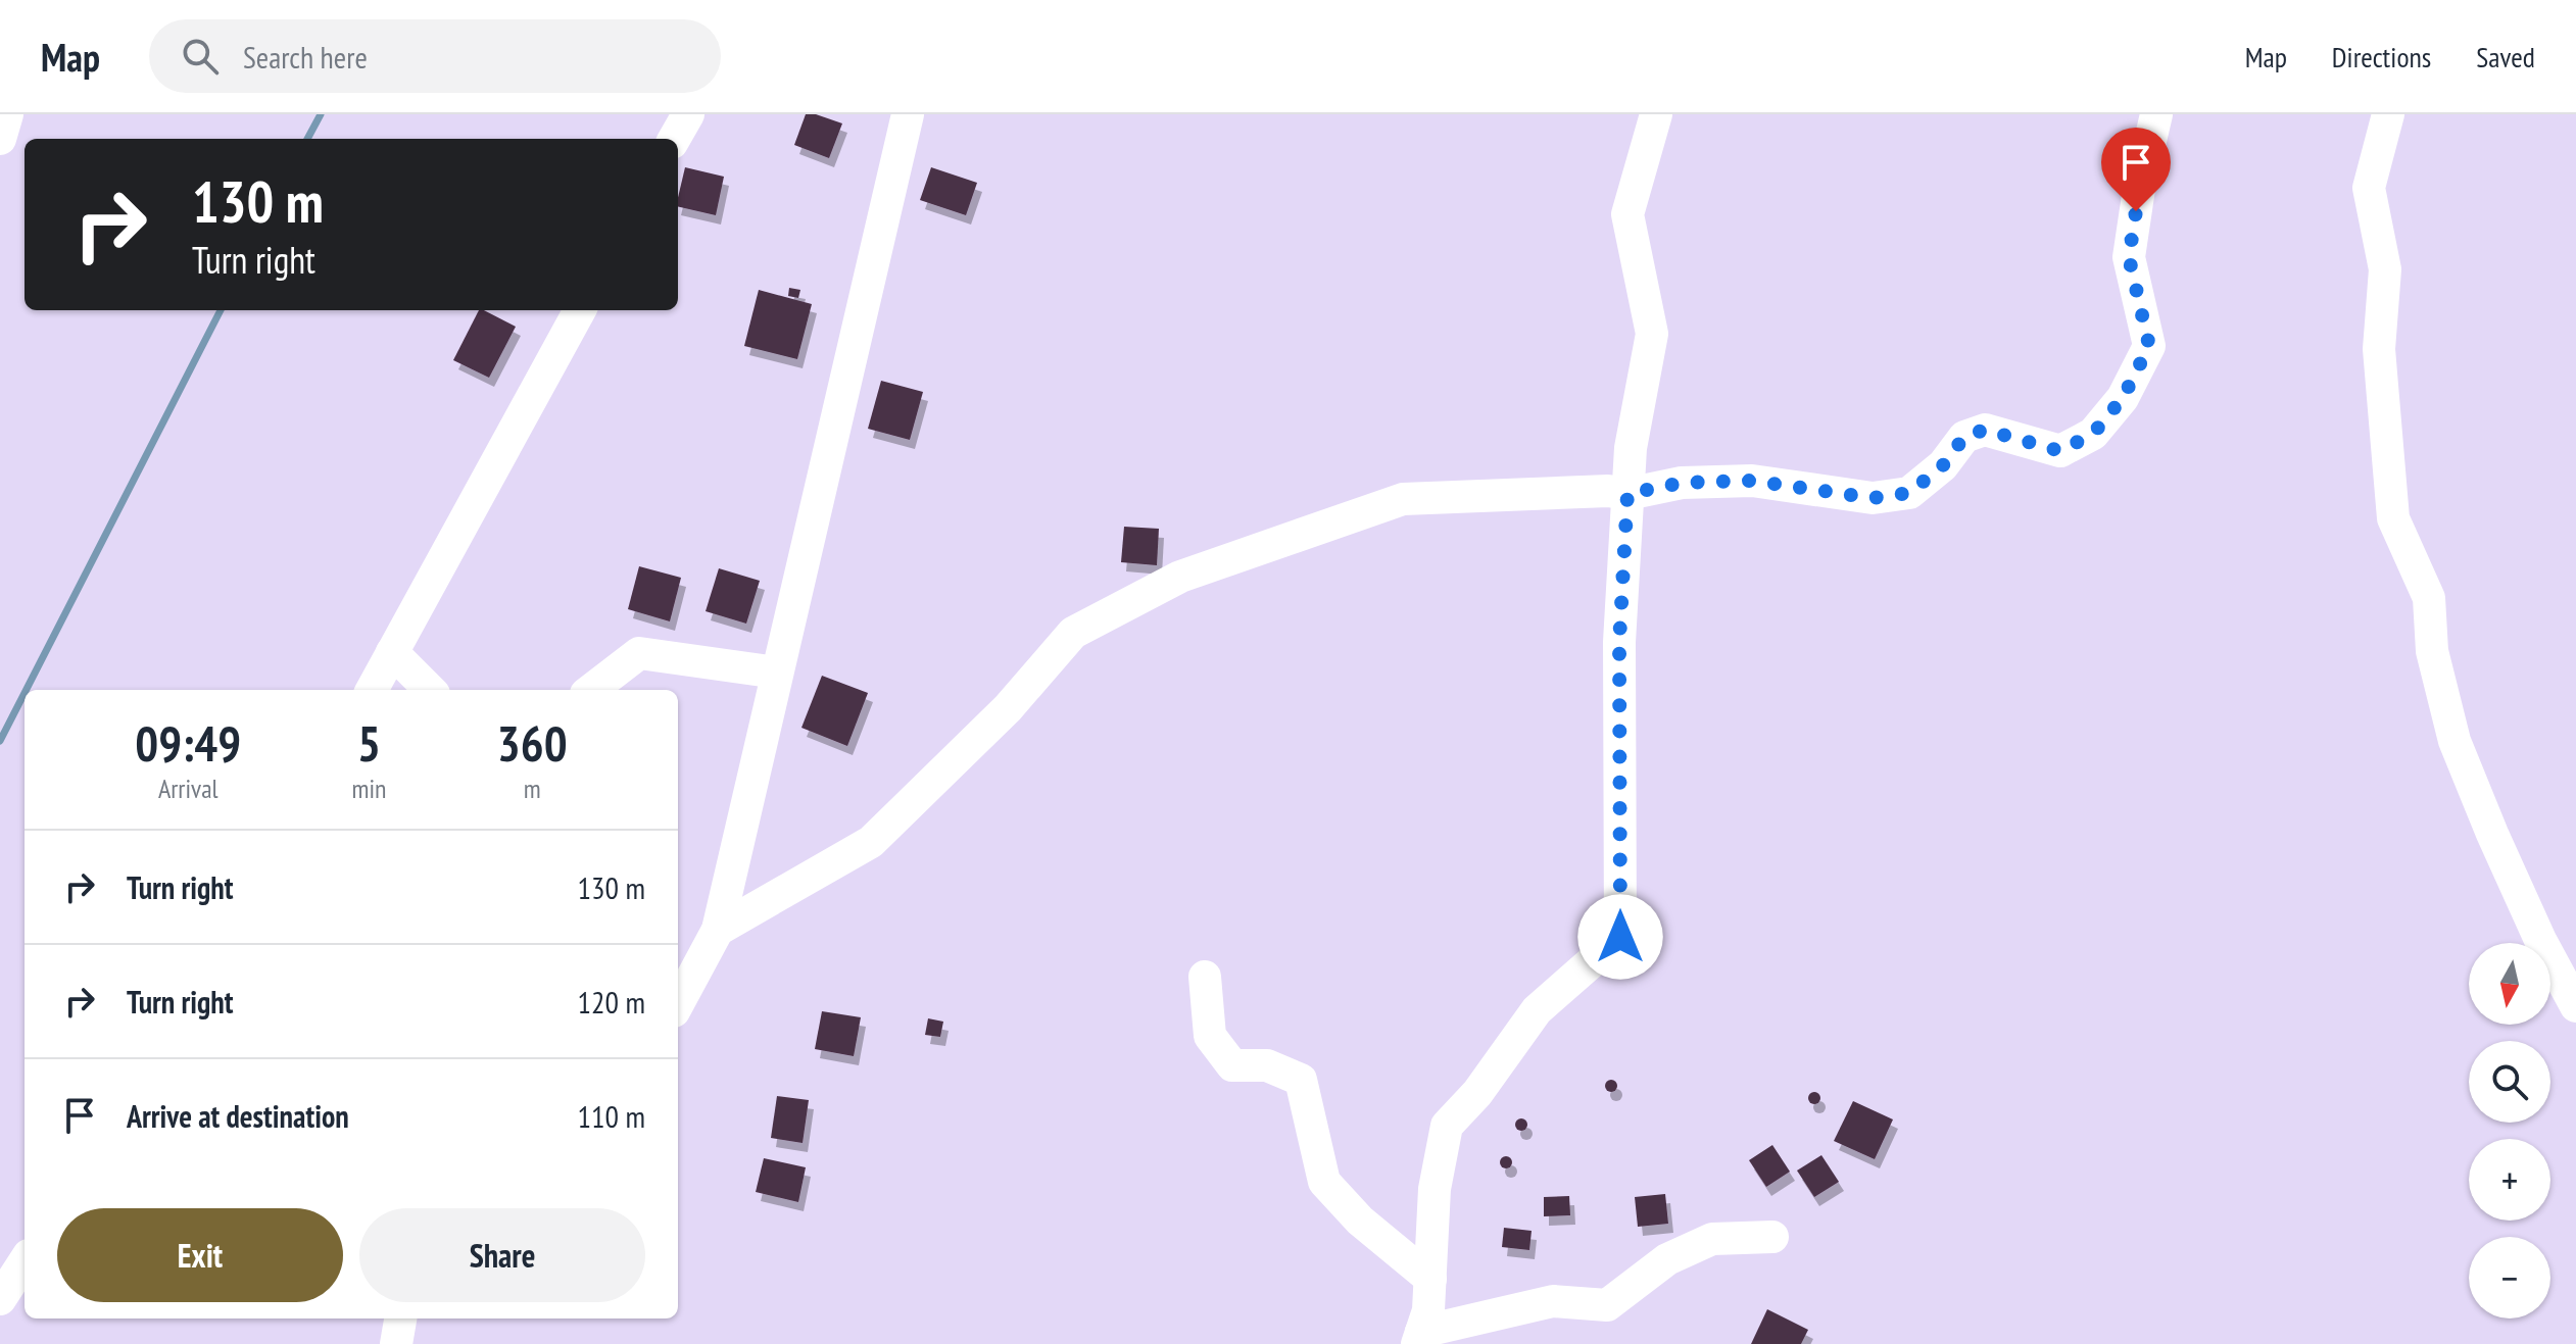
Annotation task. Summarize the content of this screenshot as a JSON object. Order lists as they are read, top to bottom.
{
  "north": "bottom",
  "page": {
    "header": "Map",
    "search": "Search here",
    "nav": ["Map", "Directions", "Saved"],
    "turn": ["130 m", "Turn right"],
    "eta": [
      "09:49",
      "Arrival",
      "5",
      "min",
      "360",
      "m"
    ],
    "list": [
      {
        "name": "Turn right",
        "value": "130 m"
      },
      {
        "name": "Turn right",
        "value": "120 m"
      },
      {
        "name": "Arrive at destination",
        "value": "110 m"
      }
    ],
    "map_buttons": ["+", "−"],
    "buttons": ["Exit", "Share"]
  }
}
